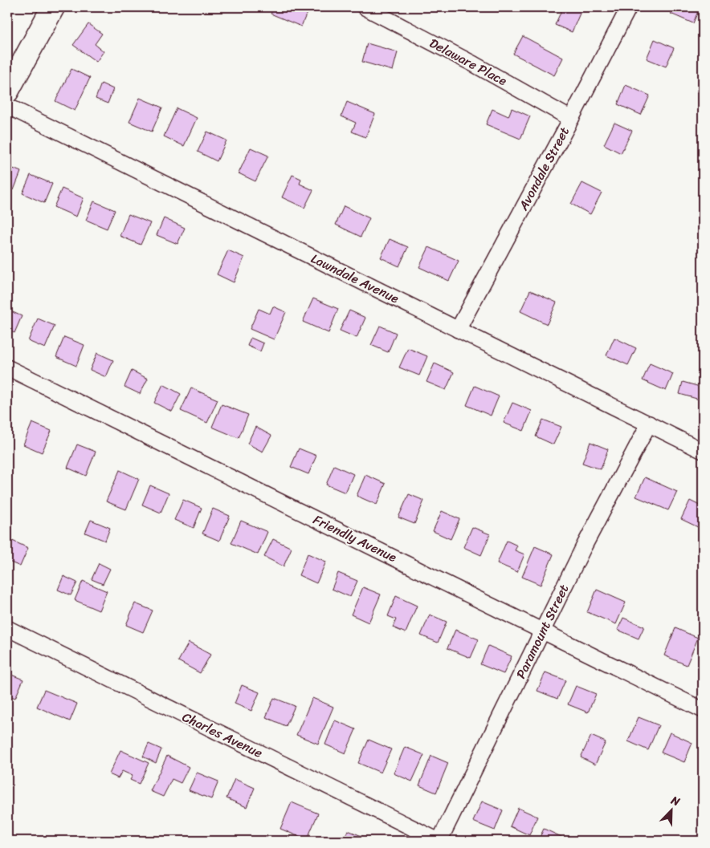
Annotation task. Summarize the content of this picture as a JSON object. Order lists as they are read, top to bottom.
{
  "streets": {
    "street": [
      "Delaware Place",
      "Avondale Street",
      "Lawndale Avenue",
      "Friendly Avenue",
      "Paramount Street",
      "Charles Avenue"
    ]
  },
  "crossings": [
    ["Delaware Place", "Avondale Street"],
    ["Avondale Street", "Lawndale Avenue"],
    ["Lawndale Avenue", "Paramount Street"],
    ["Friendly Avenue", "Paramount Street"],
    ["Paramount Street", "Charles Avenue"]
  ],
  "north": "top right"
}
